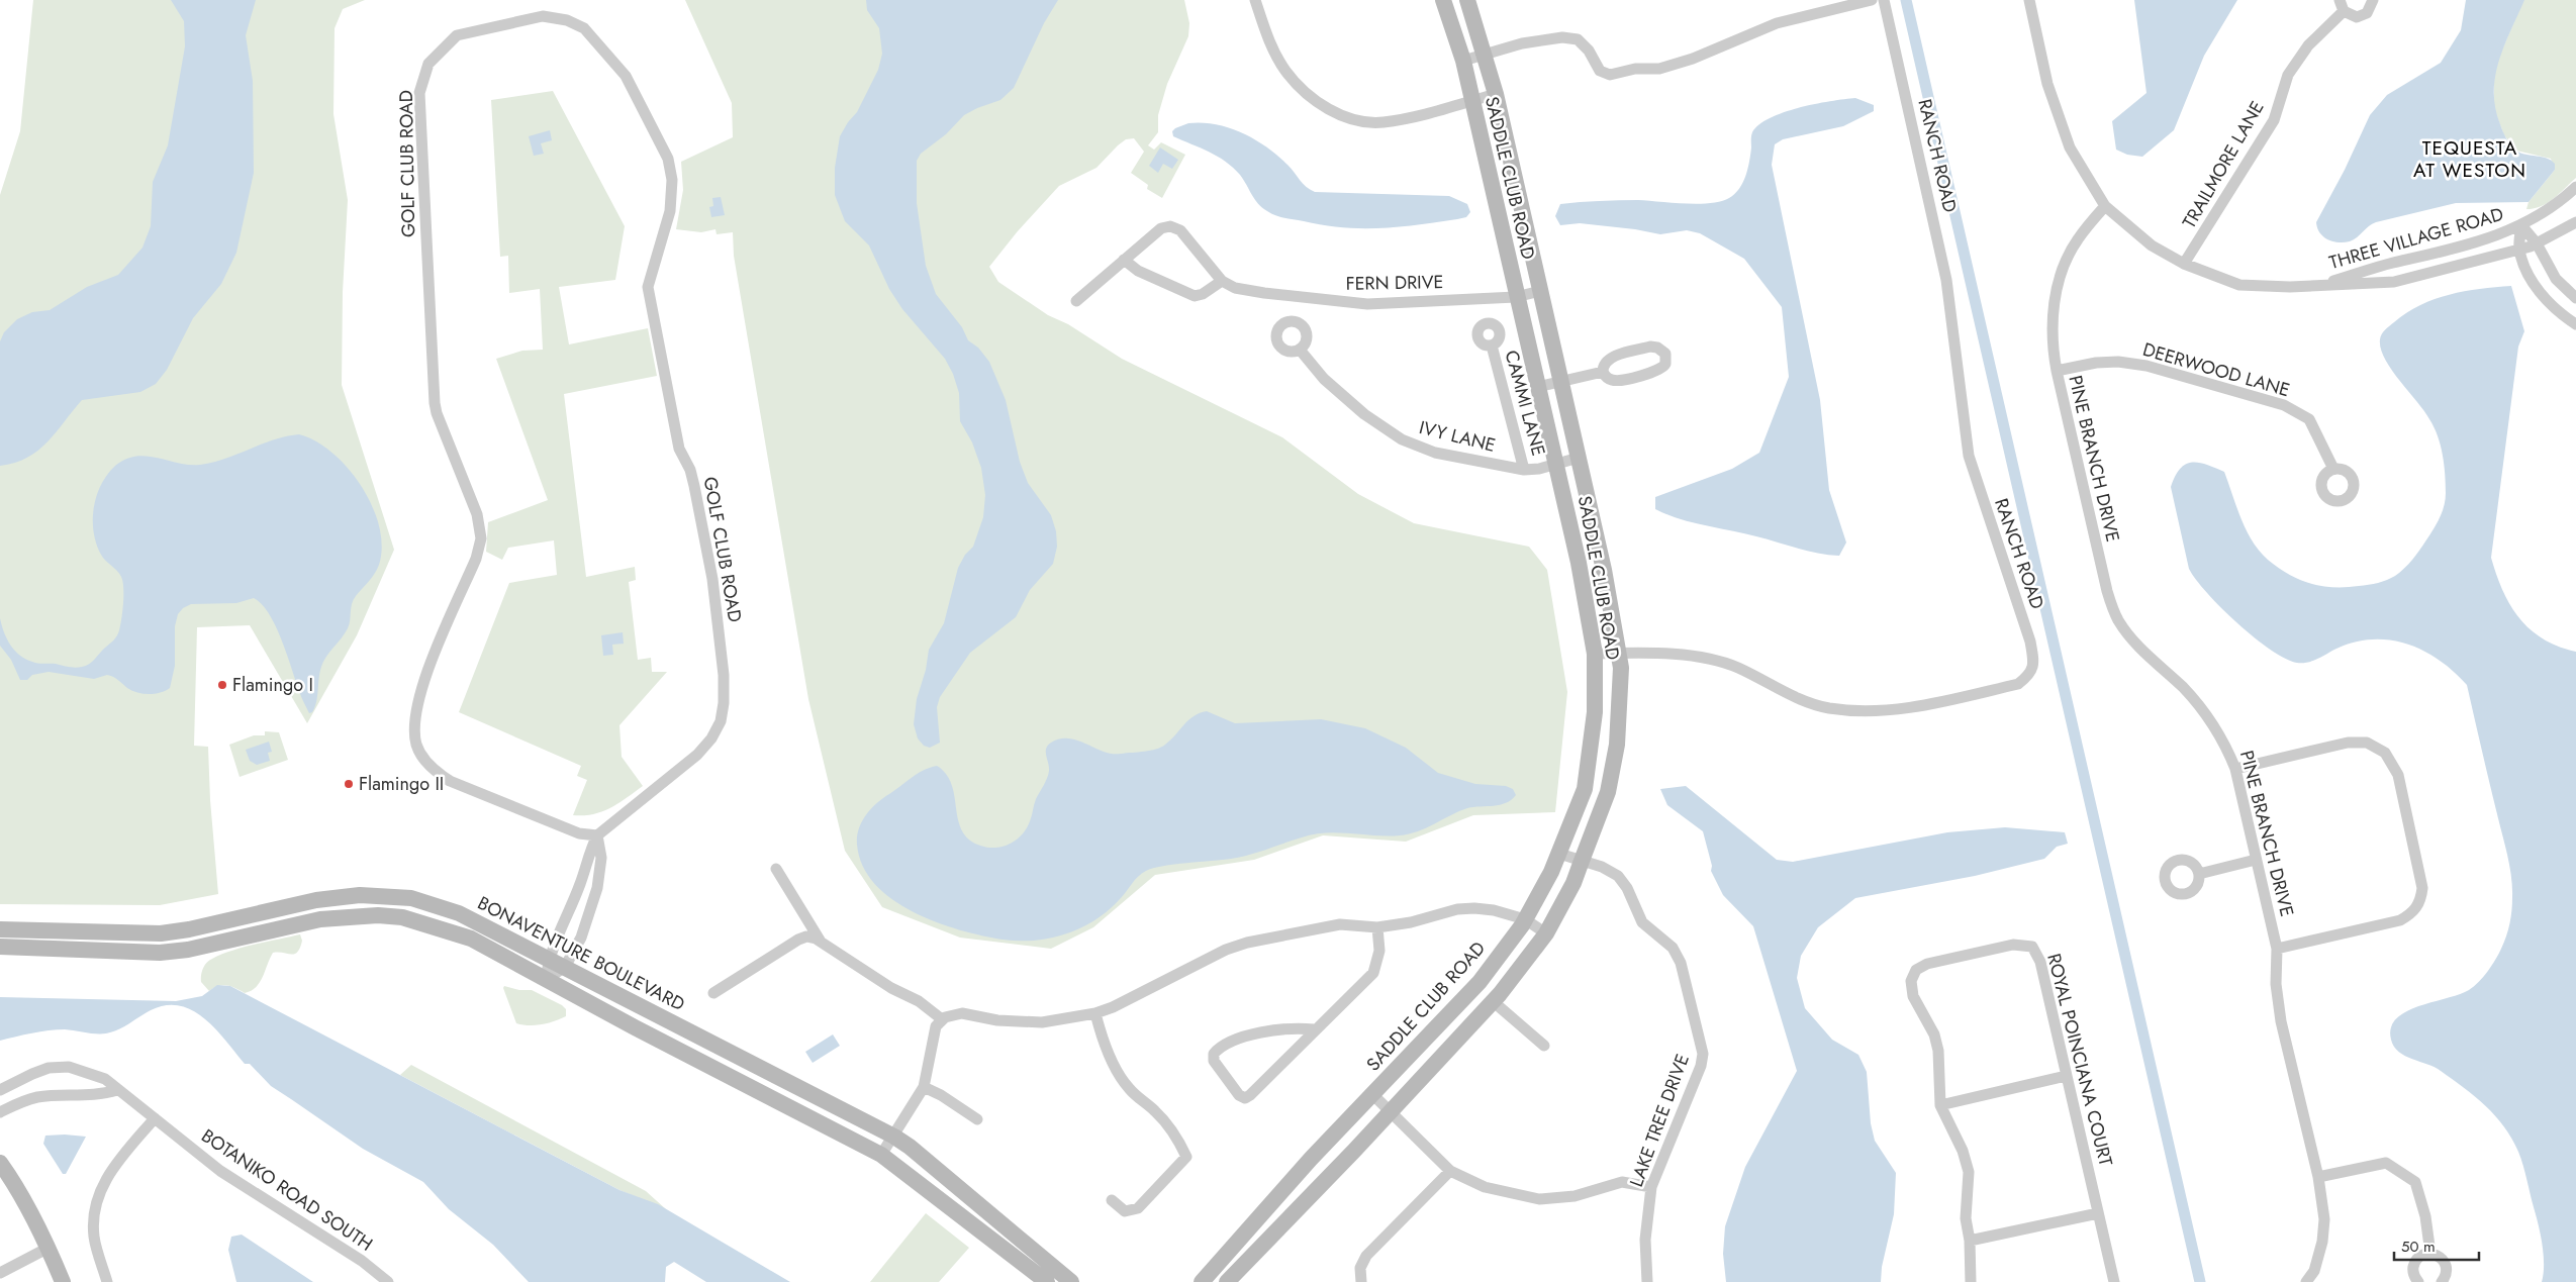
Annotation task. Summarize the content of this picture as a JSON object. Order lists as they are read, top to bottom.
{
  "streets": {
    "street": [
      "RANCH ROAD",
      "GOLF CLUB ROAD",
      "TRAILMORE LANE",
      "SADDLE CLUB ROAD",
      "THREE VILLAGE ROAD",
      "FERN DRIVE",
      "DEERWOOD LANE",
      "CAMMI LANE",
      "IVY LANE",
      "PINE BRANCH DRIVE",
      "BONAVENTURE BOULEVARD",
      "ROYAL POINCIANA COURT",
      "LAKE TREE DRIVE",
      "BOTANIKO ROAD SOUTH"
    ]
  },
  "crossings": [
    ["RANCH ROAD", "SADDLE CLUB ROAD"],
    ["GOLF CLUB ROAD", "BONAVENTURE BOULEVARD"],
    ["TRAILMORE LANE", "THREE VILLAGE ROAD"],
    ["SADDLE CLUB ROAD", "FERN DRIVE"],
    ["SADDLE CLUB ROAD", "IVY LANE"],
    ["SADDLE CLUB ROAD", "LAKE TREE DRIVE"],
    ["THREE VILLAGE ROAD", "PINE BRANCH DRIVE"],
    ["DEERWOOD LANE", "PINE BRANCH DRIVE"],
    ["CAMMI LANE", "IVY LANE"]
  ],
  "districts": ["TEQUESTA AT WESTON"],
  "places": ["Flamingo I", "Flamingo II"],
  "scale_bar": "50 m"
}
